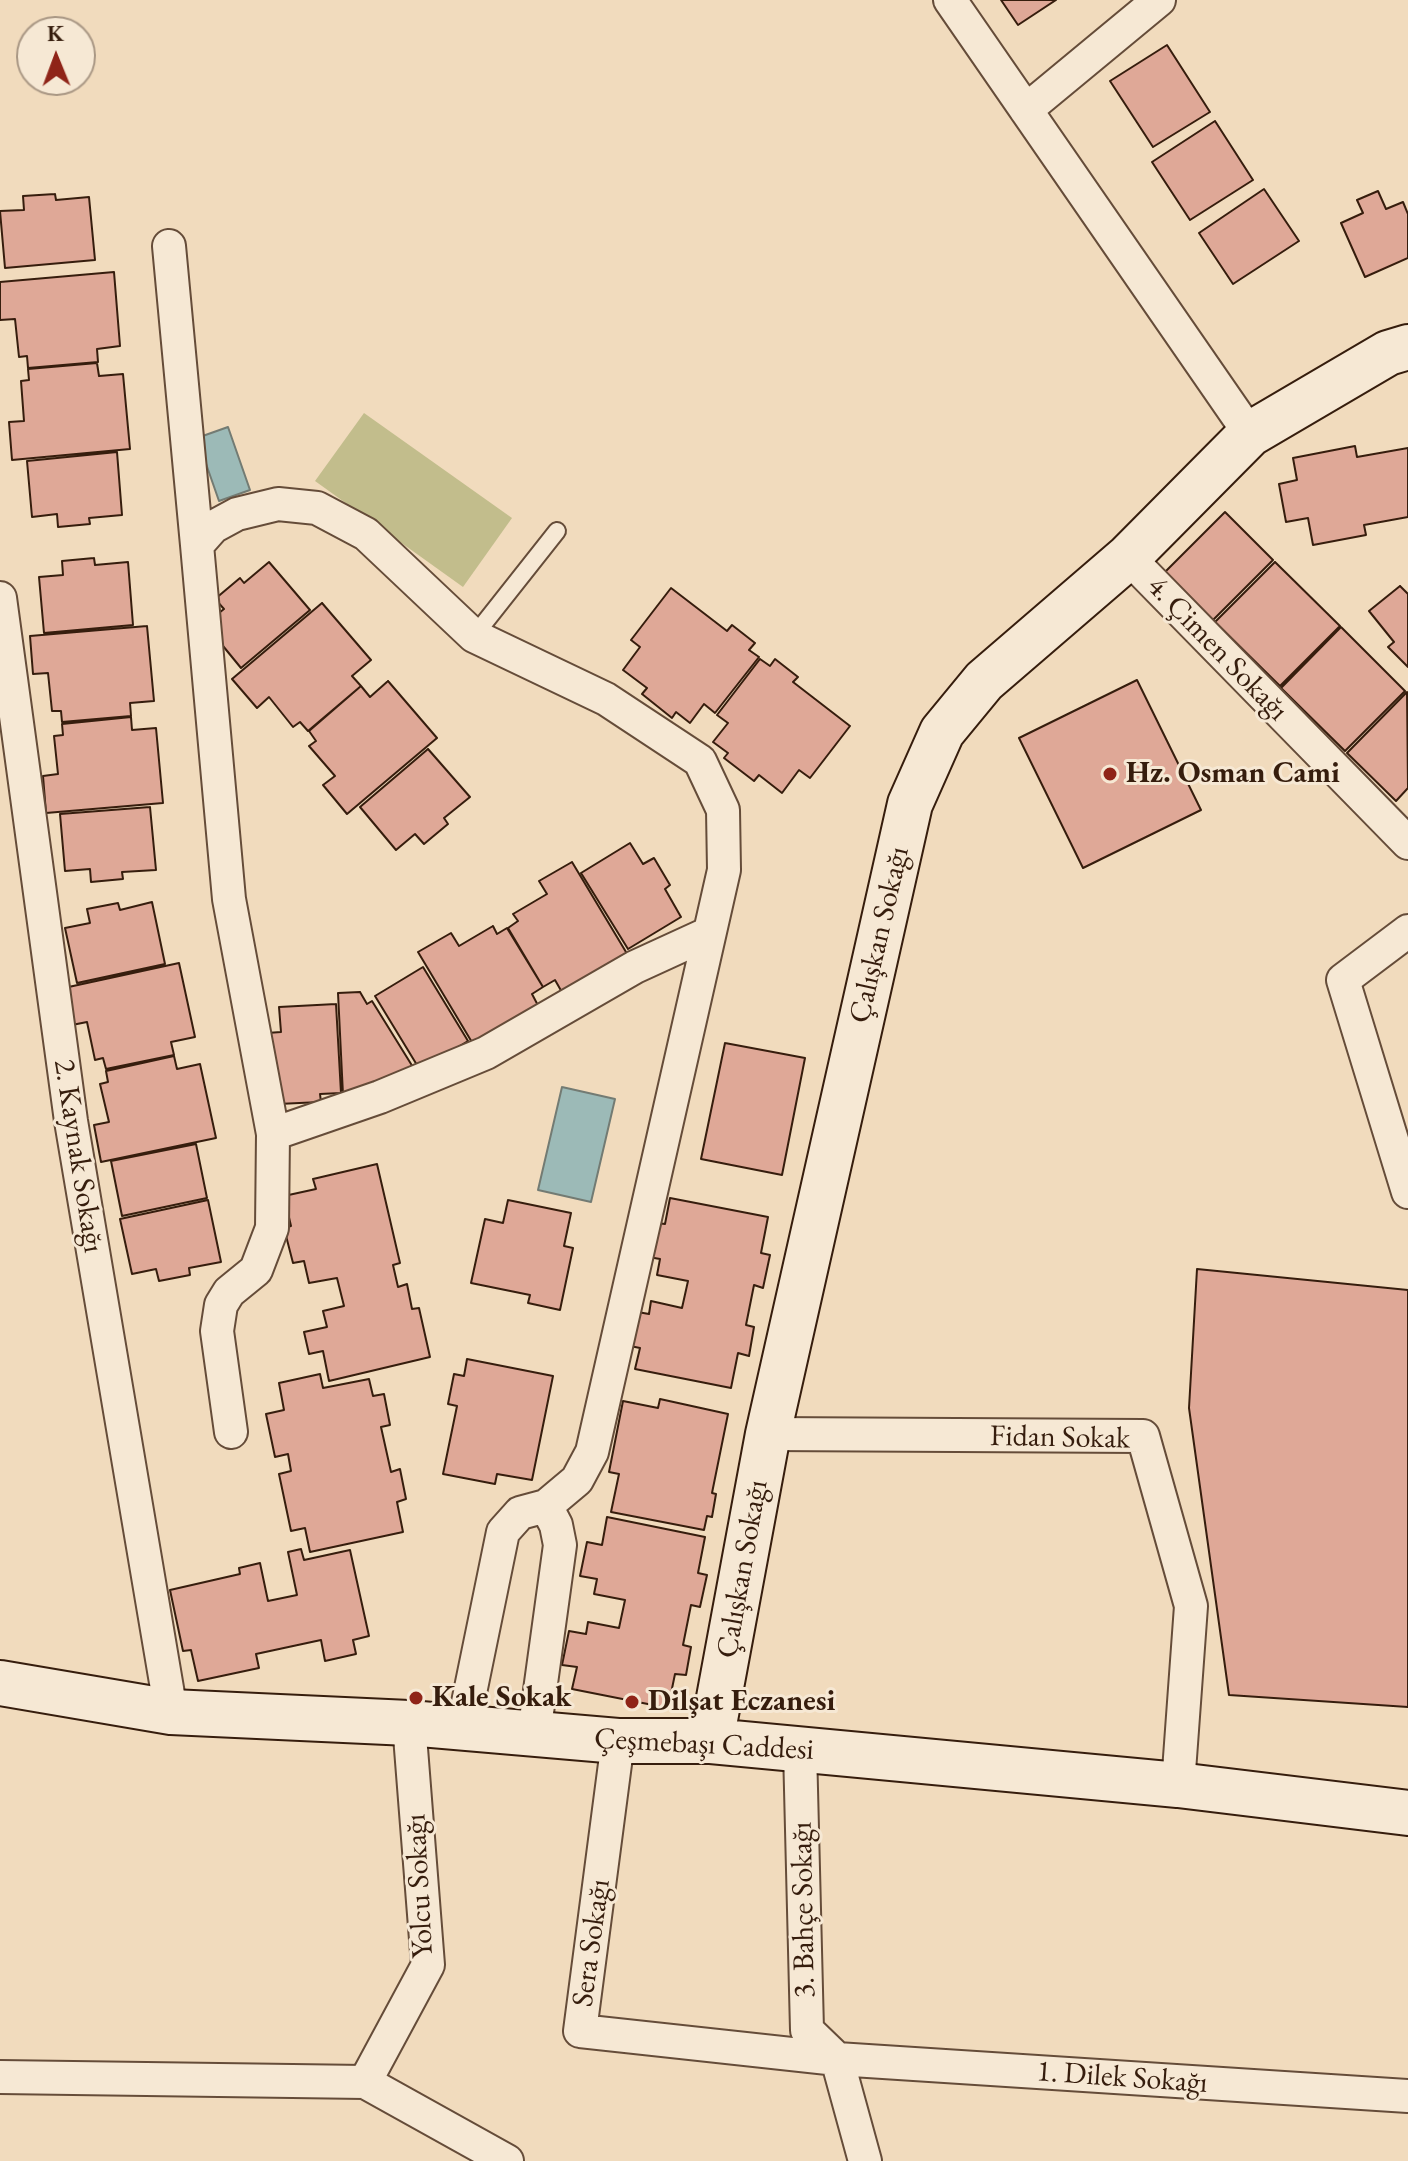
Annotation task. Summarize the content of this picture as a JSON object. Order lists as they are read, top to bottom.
{
  "streets": {
    "main road": ["Çalışkan Sokağı", "Çeşmebaşı Caddesi"],
    "street": [
      "4. Çimen Sokağı",
      "2. Kaynak Sokağı",
      "Fidan Sokak",
      "Yolcu Sokağı",
      "3. Bahçe Sokağı",
      "Sera Sokağı",
      "1. Dilek Sokağı"
    ]
  },
  "crossings": [
    ["4. Çimen Sokağı", "Çalışkan Sokağı"],
    ["Çalışkan Sokağı", "Fidan Sokak"],
    ["Çalışkan Sokağı", "Çeşmebaşı Caddesi"],
    ["2. Kaynak Sokağı", "Çeşmebaşı Caddesi"],
    ["Fidan Sokak", "Çeşmebaşı Caddesi"],
    ["Çeşmebaşı Caddesi", "Yolcu Sokağı"],
    ["Çeşmebaşı Caddesi", "3. Bahçe Sokağı"],
    ["Çeşmebaşı Caddesi", "Sera Sokağı"],
    ["3. Bahçe Sokağı", "Sera Sokağı"],
    ["3. Bahçe Sokağı", "1. Dilek Sokağı"],
    ["Sera Sokağı", "1. Dilek Sokağı"]
  ],
  "places": ["Hz. Osman Cami", "Kale Sokak", "Dilşat Eczanesi"],
  "north": "top"
}
